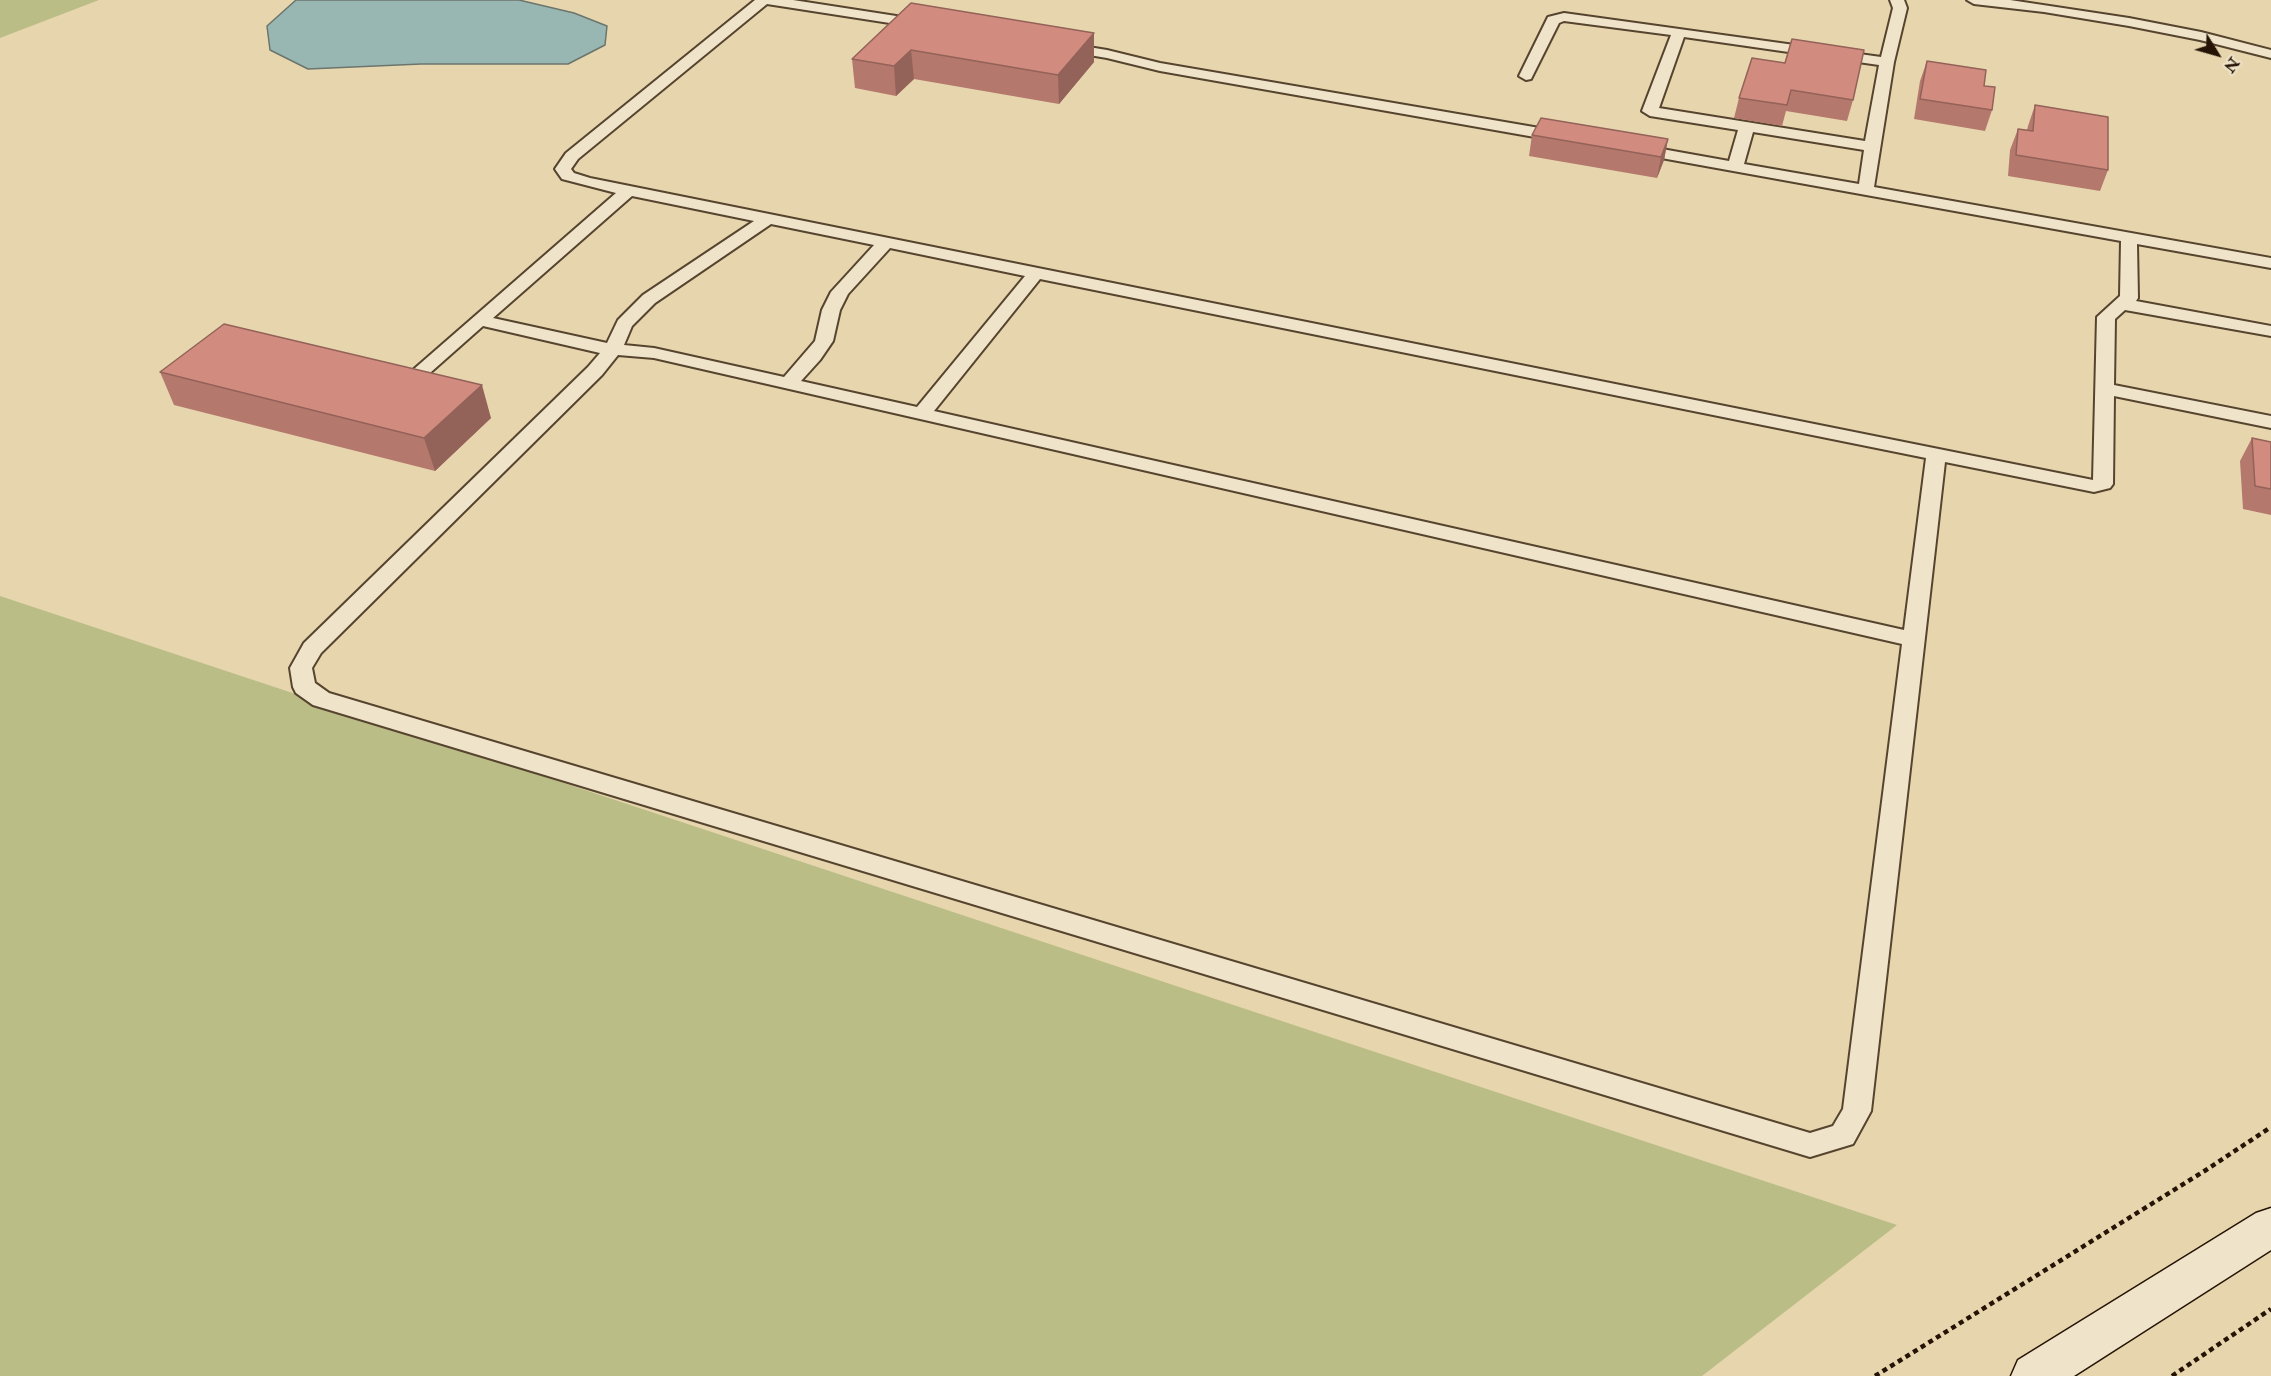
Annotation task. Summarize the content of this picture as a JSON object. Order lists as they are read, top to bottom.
{
  "north": "bottom right"
}
